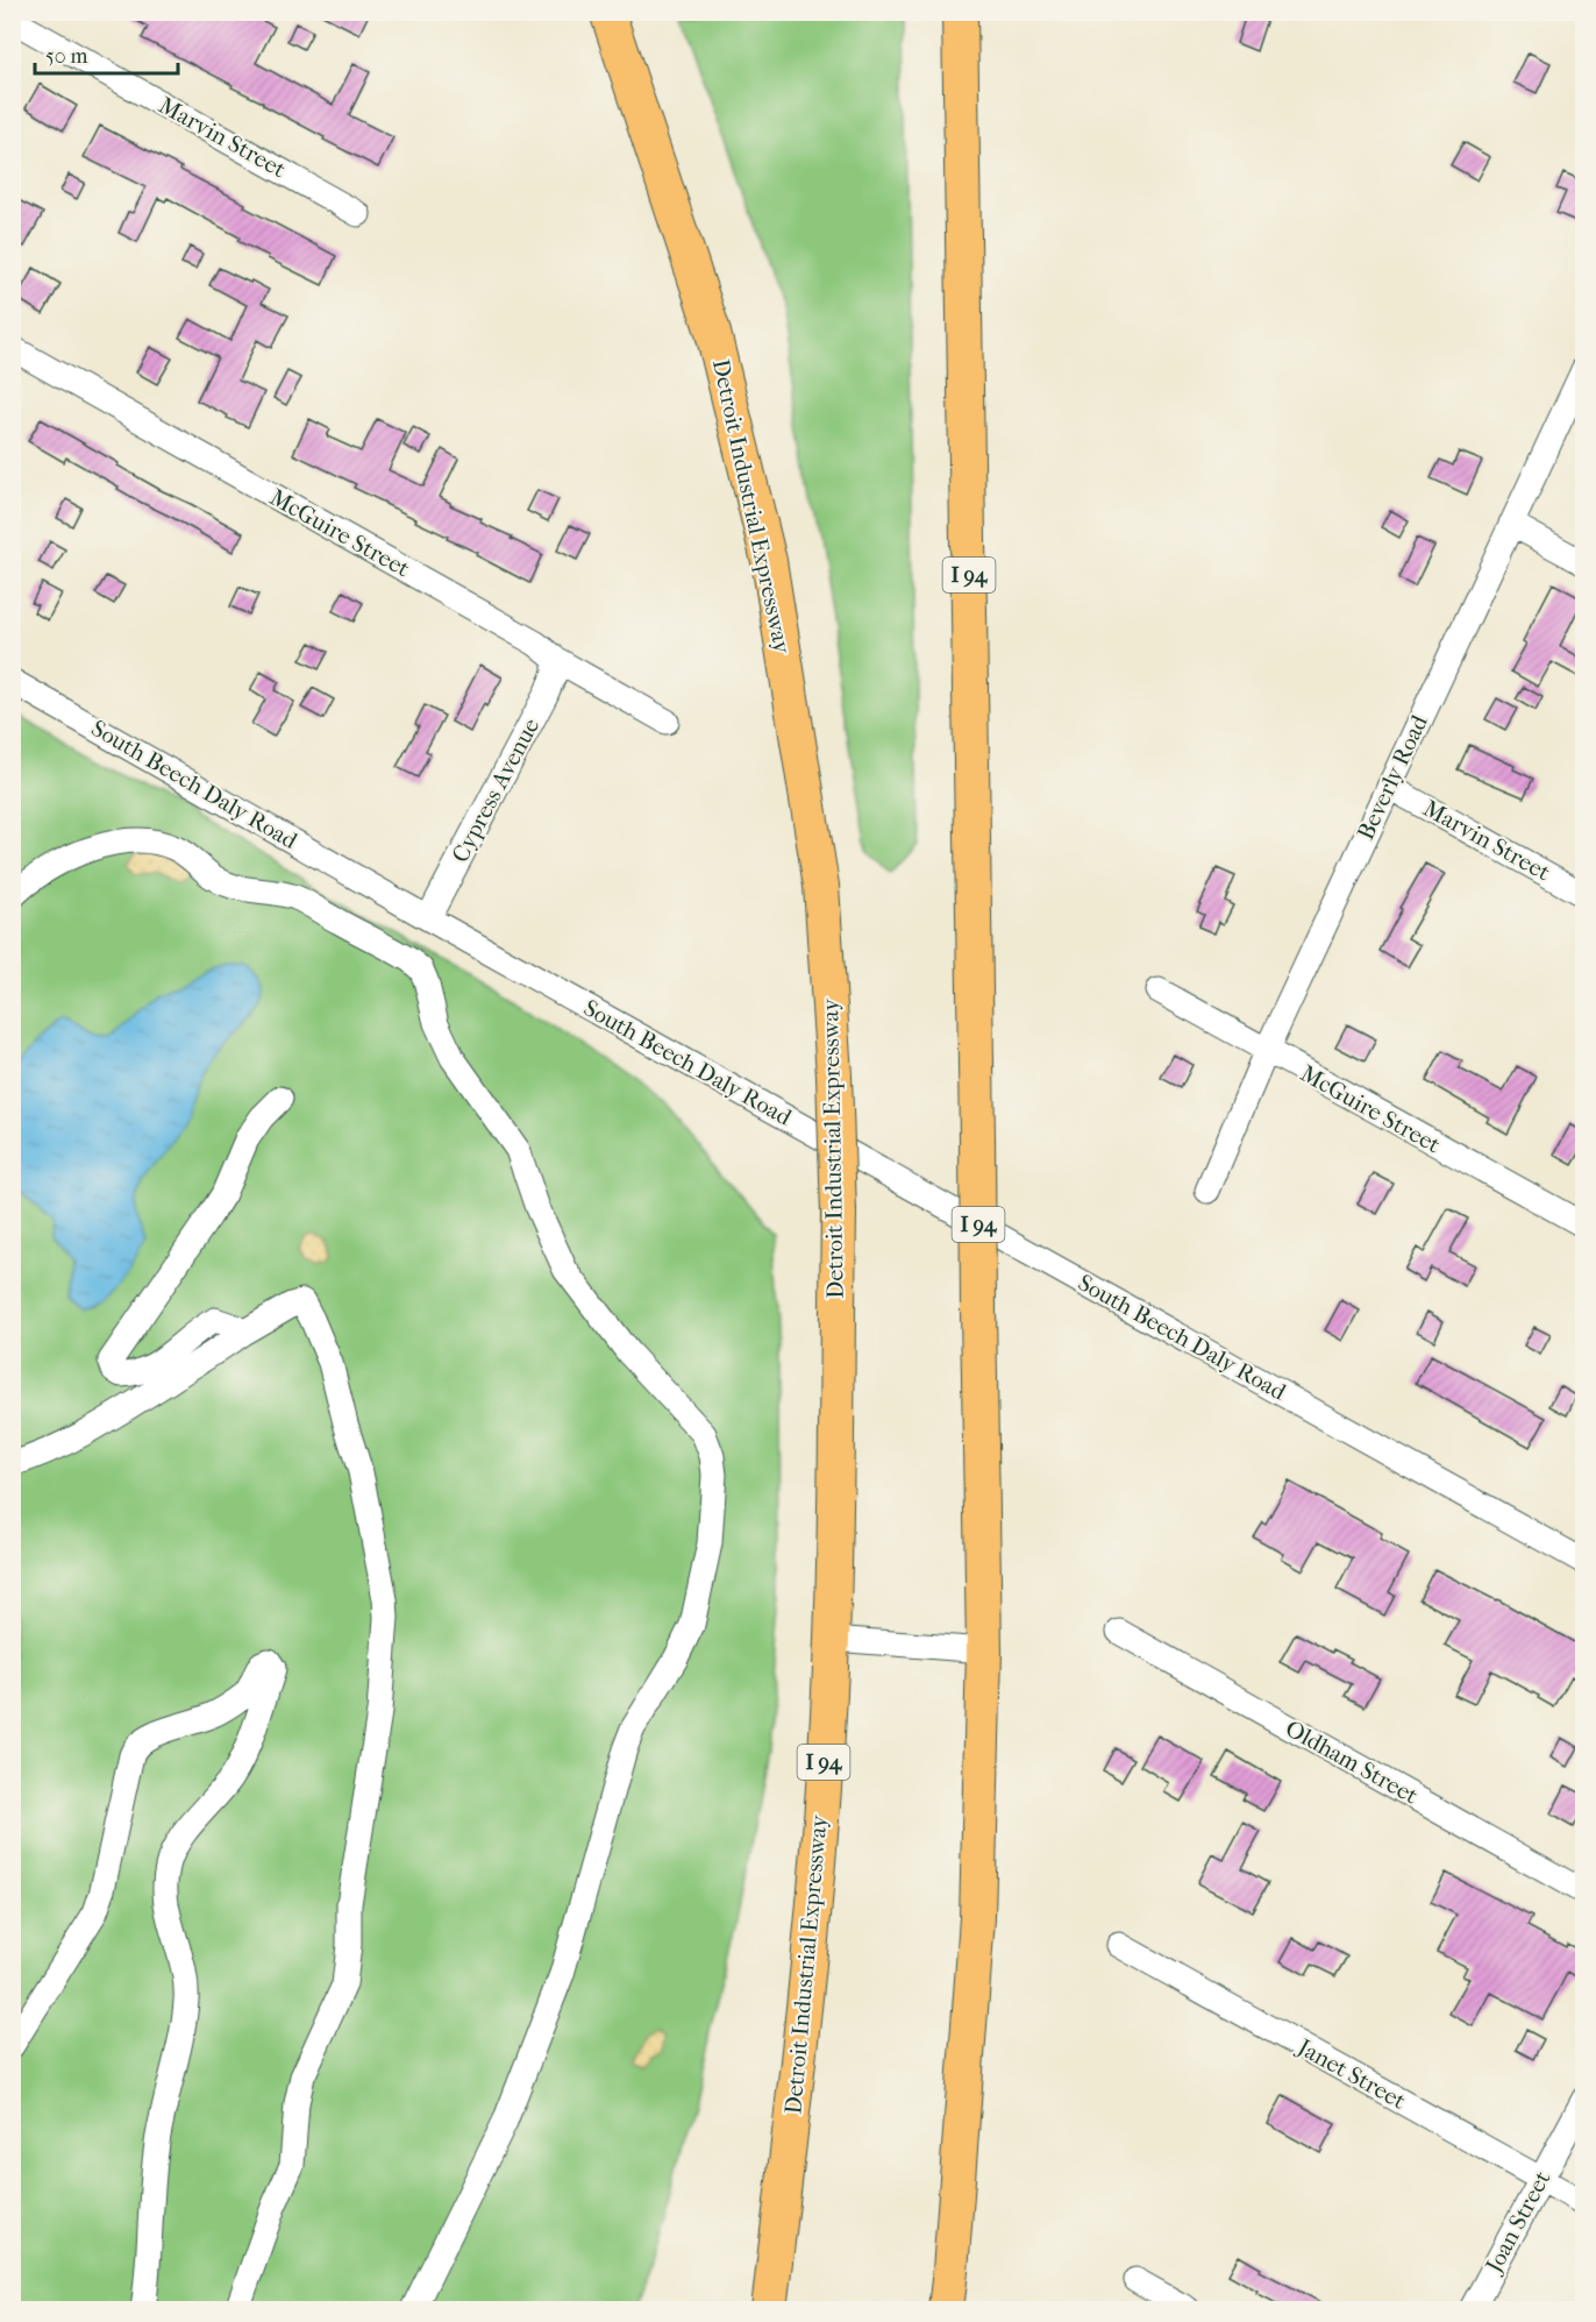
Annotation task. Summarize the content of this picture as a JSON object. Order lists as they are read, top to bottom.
{
  "streets": {
    "highway": ["Detroit Industrial Expressway", "I 94"],
    "street": [
      "Marvin Street",
      "McGuire Street",
      "Beverly Road",
      "South Beech Daly Road",
      "Cypress Avenue",
      "Oldham Street",
      "Janet Street",
      "Joan Street"
    ]
  },
  "crossings": [
    ["Marvin Street", "Beverly Road"],
    ["McGuire Street", "Beverly Road"],
    ["McGuire Street", "Cypress Avenue"],
    ["South Beech Daly Road", "Cypress Avenue"],
    ["Janet Street", "Joan Street"]
  ],
  "scale_bar": "50 m"
}
